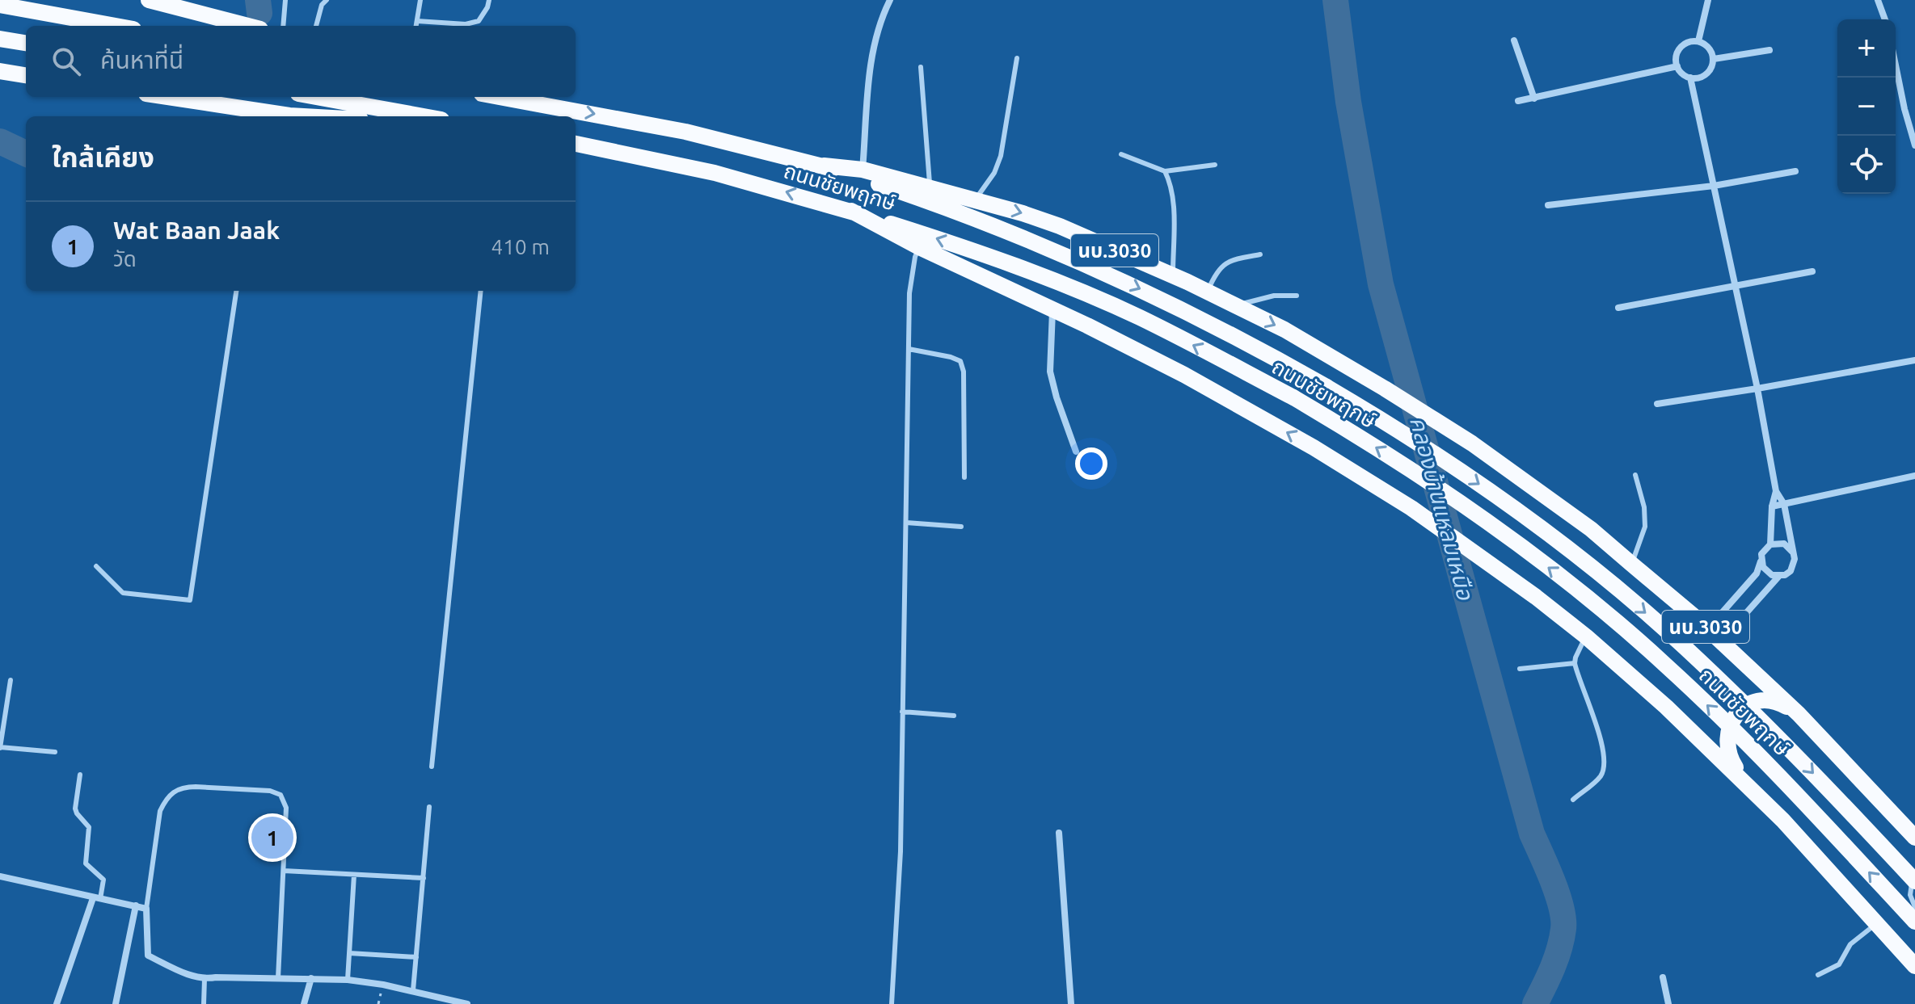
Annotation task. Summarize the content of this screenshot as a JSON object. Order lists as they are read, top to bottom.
{
  "streets": {
    "main road": ["ถนนชัยพฤกษ์", "นบ.3030"]
  },
  "water": ["คลองบ้านแหลมเหนือ"],
  "page": {
    "map_buttons": ["+", "−"],
    "search": "ค้นหาที่นี่",
    "heading": "ใกล้เคียง",
    "list": [
      {
        "mark": "1",
        "name": "Wat Baan Jaak",
        "note": "วัด",
        "value": "410 m"
      }
    ],
    "pins": "1"
  }
}
